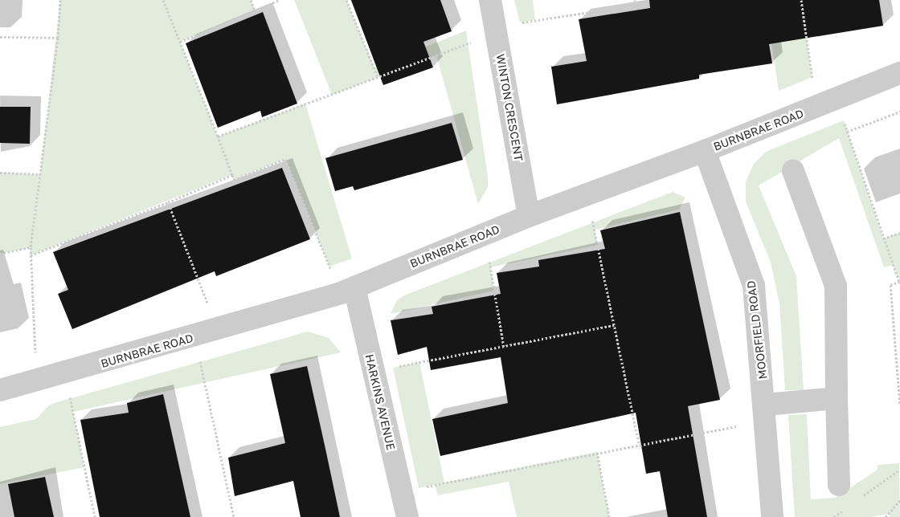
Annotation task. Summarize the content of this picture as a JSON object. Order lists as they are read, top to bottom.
{
  "streets": {
    "street": [
      "WINTON CRESCENT",
      "BURNBRAE ROAD",
      "MOORFIELD ROAD",
      "HARKINS AVENUE"
    ]
  },
  "crossings": [
    ["WINTON CRESCENT", "BURNBRAE ROAD"],
    ["BURNBRAE ROAD", "MOORFIELD ROAD"],
    ["BURNBRAE ROAD", "HARKINS AVENUE"]
  ]
}
